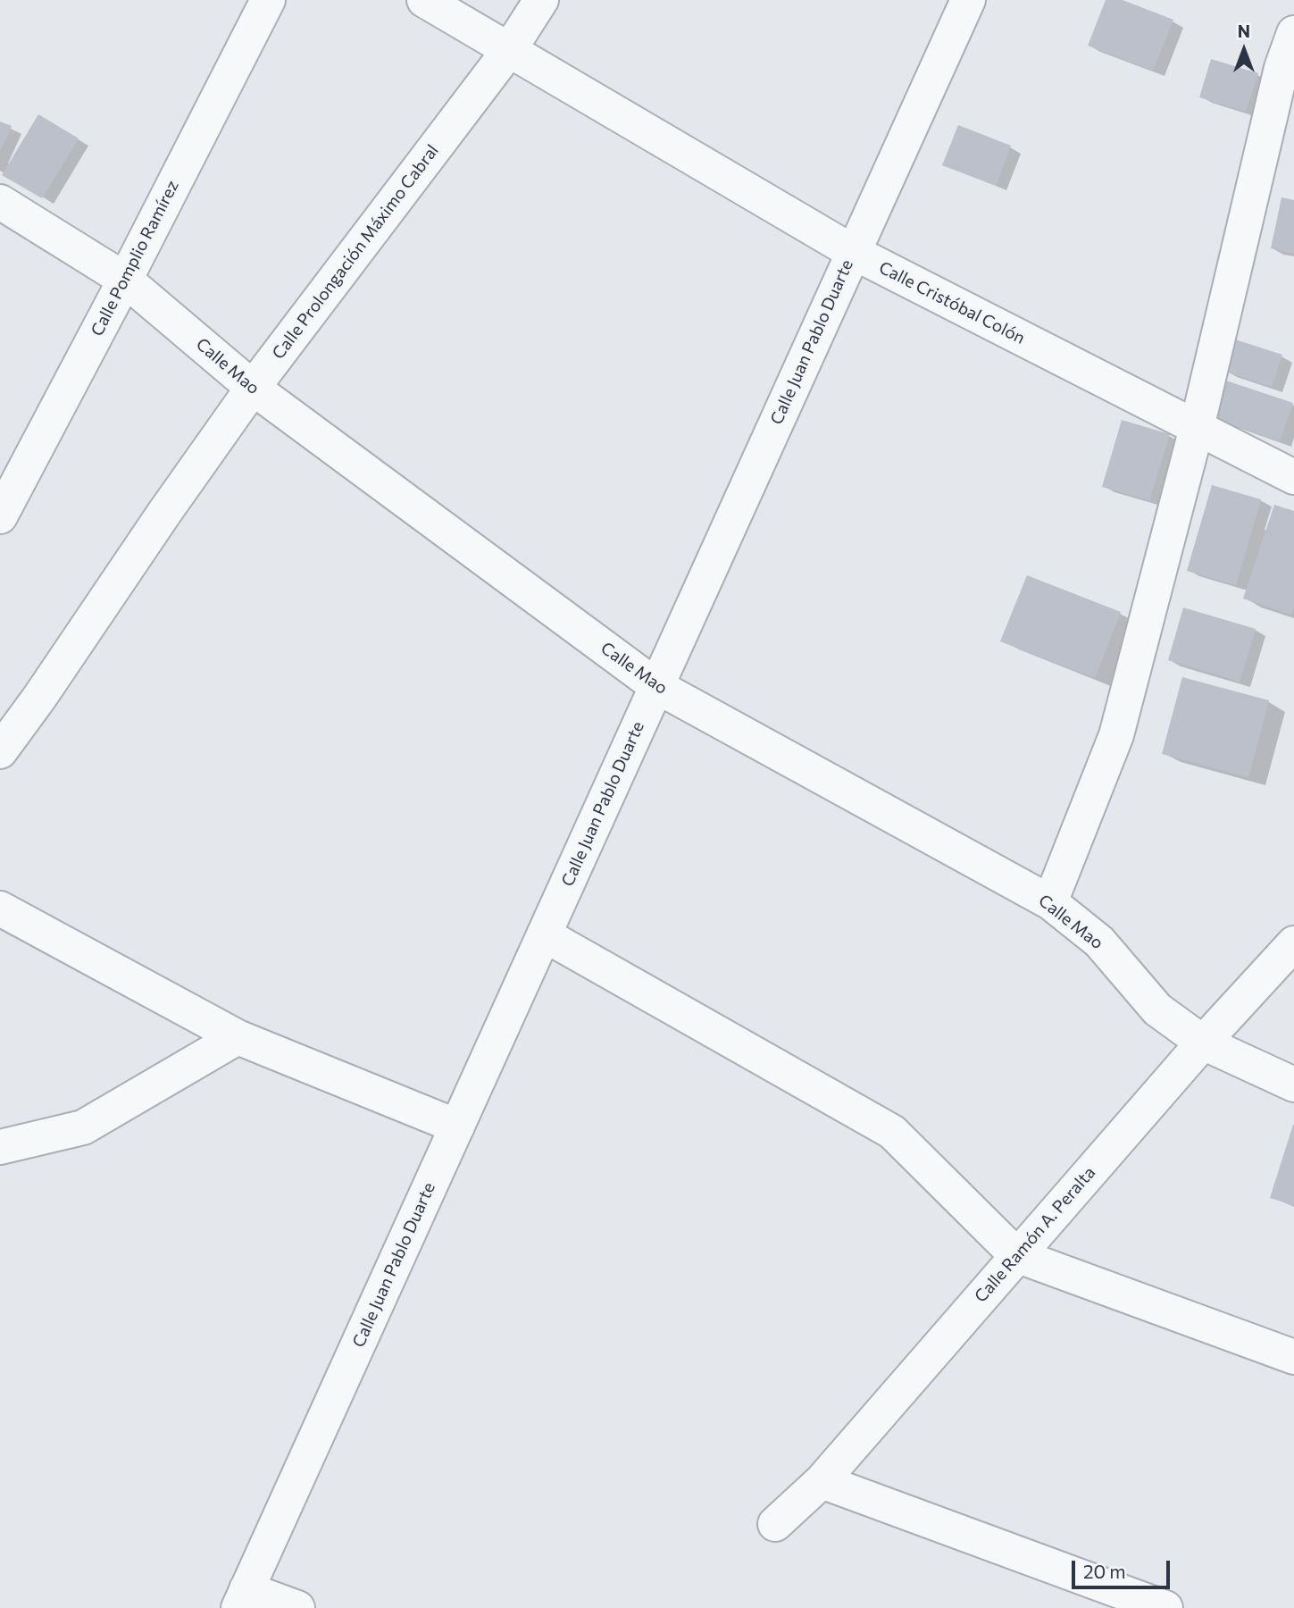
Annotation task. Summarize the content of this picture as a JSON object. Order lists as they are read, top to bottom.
{
  "streets": {
    "street": [
      "Calle Prolongación Máximo Cabral",
      "Calle Pomplio Ramírez",
      "Calle Cristóbal Colón",
      "Calle Juan Pablo Duarte",
      "Calle Mao",
      "Calle Ramón A. Peralta"
    ]
  },
  "crossings": [
    ["Calle Prolongación Máximo Cabral", "Calle Cristóbal Colón"],
    ["Calle Prolongación Máximo Cabral", "Calle Mao"],
    ["Calle Pomplio Ramírez", "Calle Mao"],
    ["Calle Cristóbal Colón", "Calle Juan Pablo Duarte"],
    ["Calle Juan Pablo Duarte", "Calle Mao"],
    ["Calle Mao", "Calle Ramón A. Peralta"]
  ],
  "scale_bar": "20 m",
  "north": "top"
}
